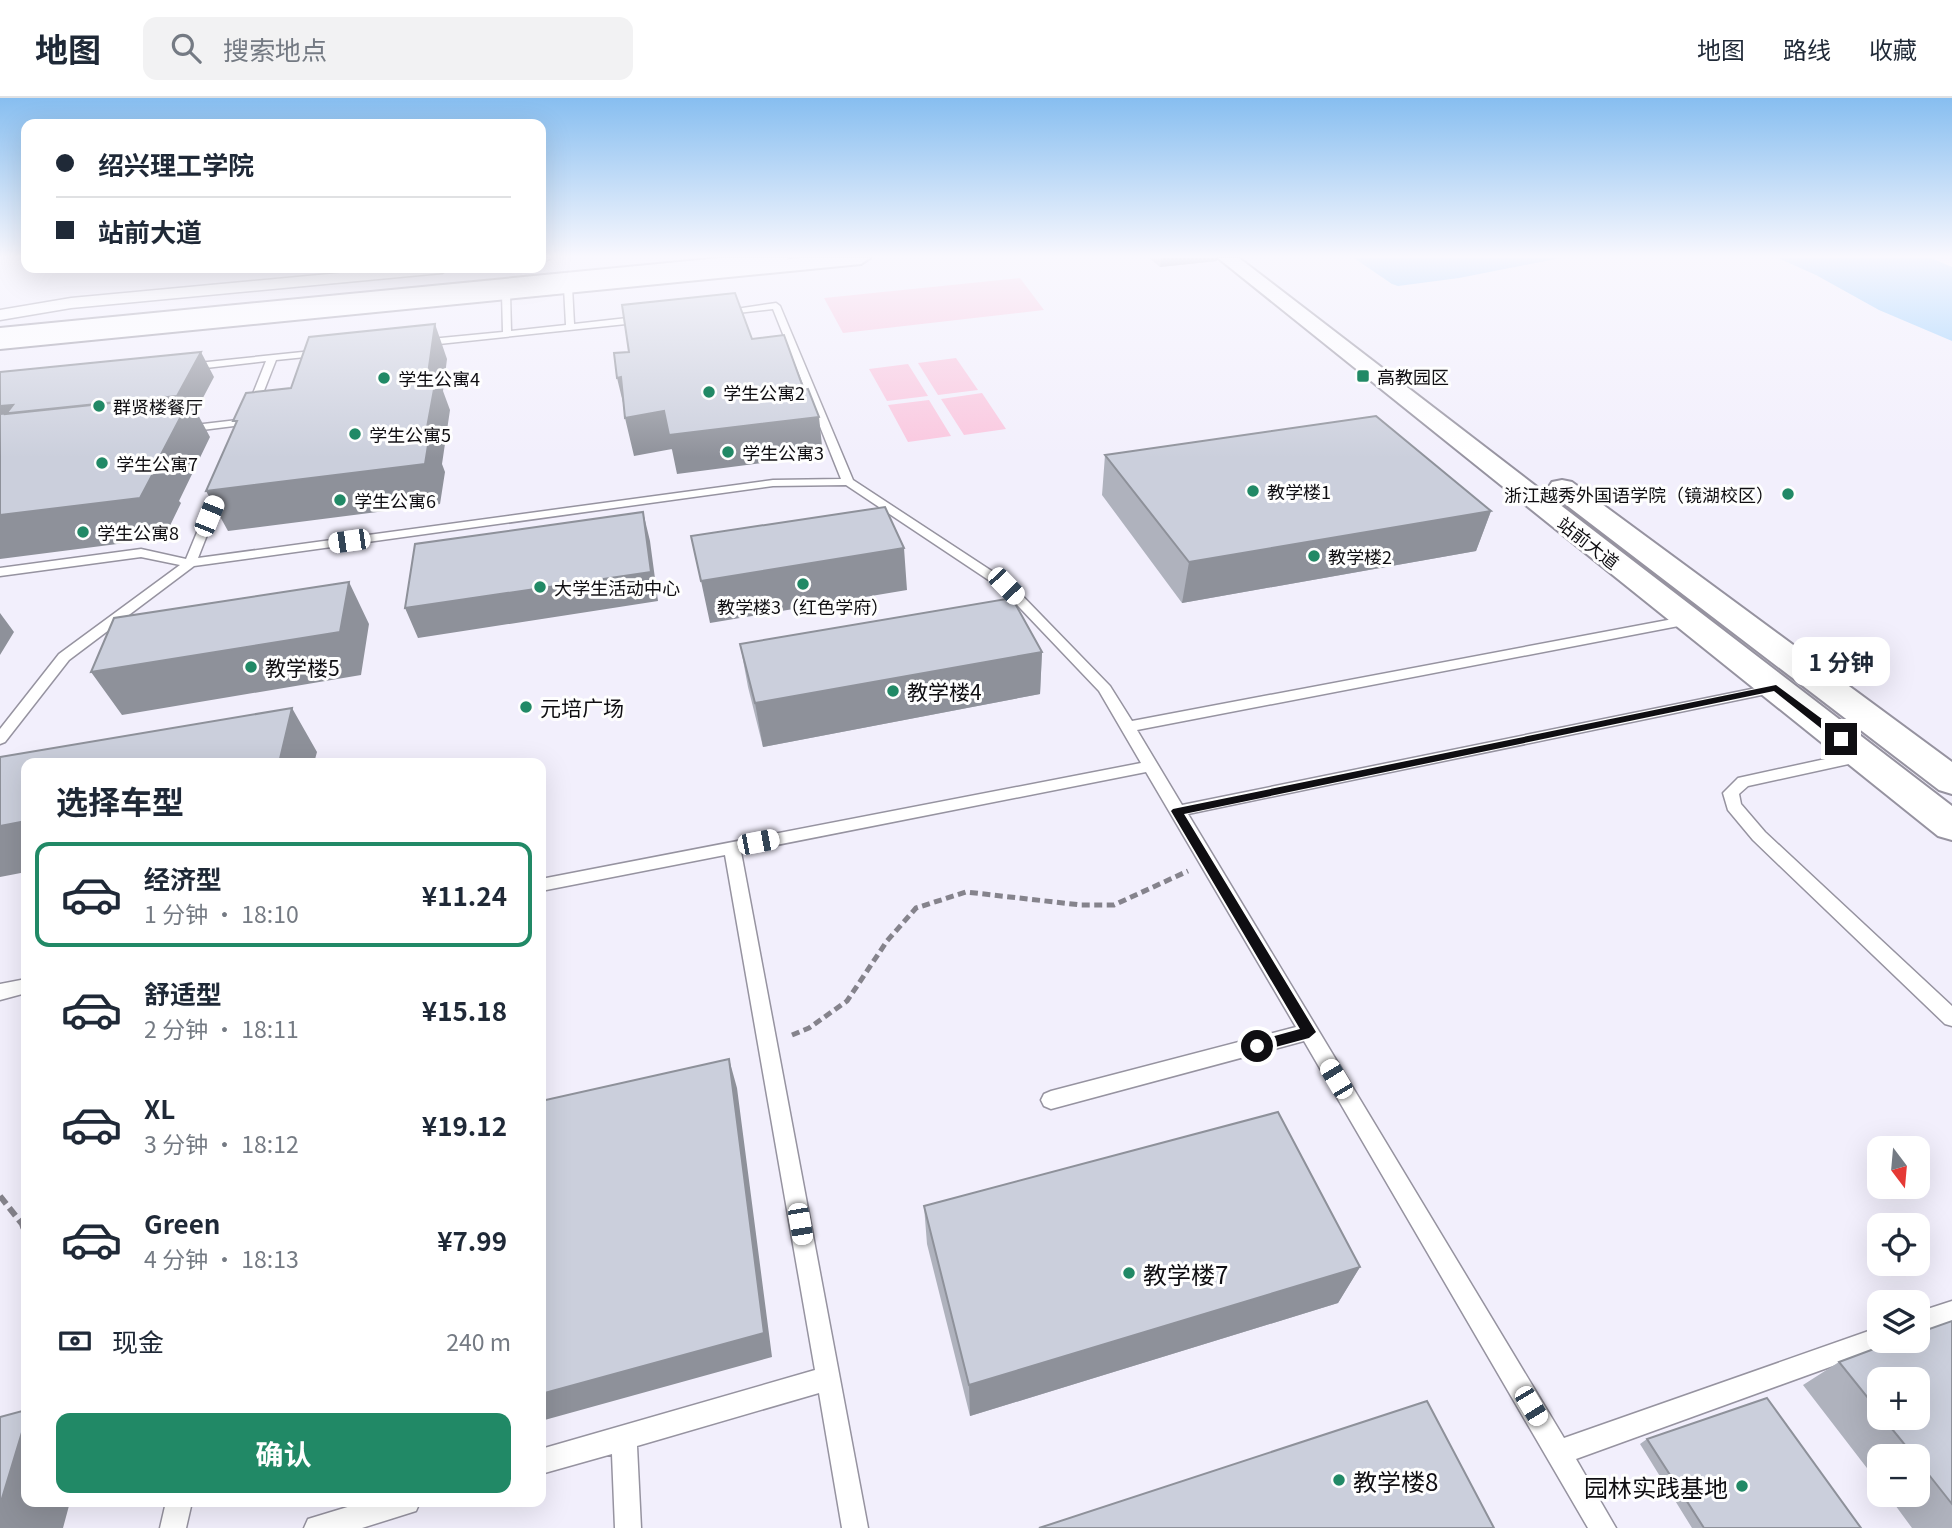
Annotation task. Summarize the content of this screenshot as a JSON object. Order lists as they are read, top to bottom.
{
  "streets": {
    "main road": ["站前大道"]
  },
  "places": {
    "transit": ["高教园区"],
    "other": [
      "学生公寓4",
      "学生公寓2",
      "群贤楼餐厅",
      "学生公寓5",
      "学生公寓3",
      "学生公寓7",
      "教学楼1",
      "浙江越秀外国语学院（镜湖校区）",
      "学生公寓6",
      "学生公寓8",
      "教学楼2",
      "教学楼3（红色学府）",
      "大学生活动中心",
      "教学楼5",
      "教学楼4",
      "元培广场",
      "教学楼7",
      "教学楼8",
      "园林实践基地"
    ]
  },
  "north": "bottom",
  "page": {
    "header": "地图",
    "search": "搜索地点",
    "nav": ["地图", "路线", "收藏"],
    "banner": ["绍兴理工学院", "站前大道"],
    "bubble": "1 分钟",
    "heading": "选择车型",
    "list": [
      {
        "name": "经济型",
        "note": "1 分钟 · 18:10",
        "value": "¥11.24"
      },
      {
        "name": "舒适型",
        "note": "2 分钟 · 18:11",
        "value": "¥15.18"
      },
      {
        "name": "XL",
        "note": "3 分钟 · 18:12",
        "value": "¥19.12"
      },
      {
        "name": "Green",
        "note": "4 分钟 · 18:13",
        "value": "¥7.99"
      }
    ],
    "map_buttons": ["+", "−"],
    "pay": ["现金", "240 m"],
    "buttons": "确认"
  }
}
